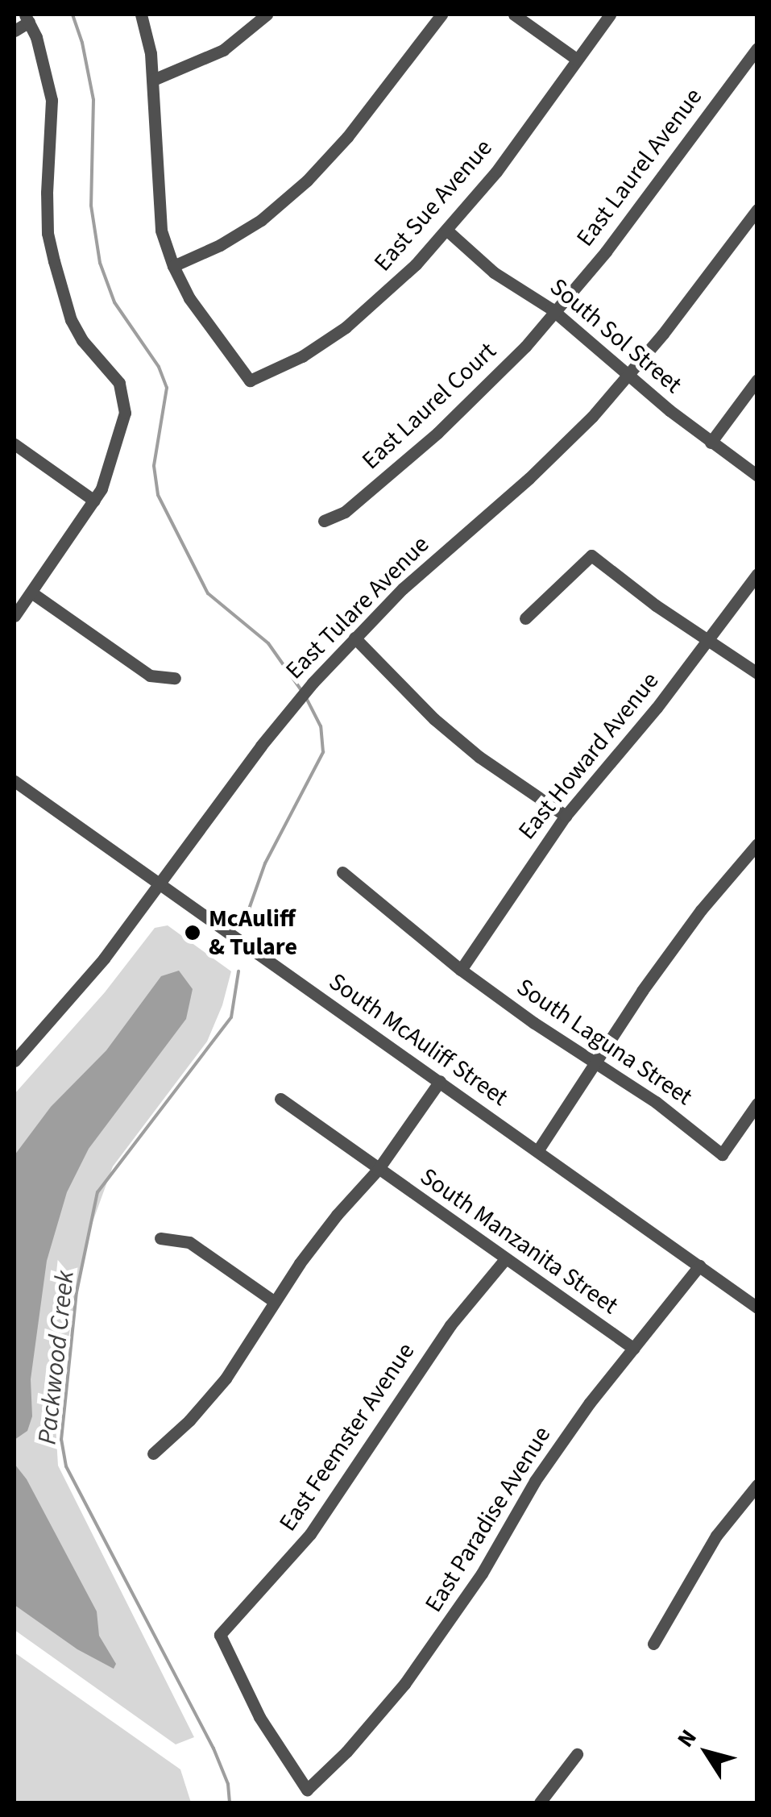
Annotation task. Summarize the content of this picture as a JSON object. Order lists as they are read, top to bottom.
{
  "streets": {
    "street": [
      "East Laurel Avenue",
      "East Sue Avenue",
      "South Sol Street",
      "East Laurel Court",
      "East Tulare Avenue",
      "East Howard Avenue",
      "South McAuliff Street",
      "South Laguna Street",
      "South Manzanita Street",
      "East Feemster Avenue",
      "East Paradise Avenue"
    ]
  },
  "crossings": [
    ["East Laurel Avenue", "South Sol Street"],
    ["East Laurel Avenue", "East Laurel Court"],
    ["East Sue Avenue", "South Sol Street"],
    ["South Sol Street", "East Laurel Court"],
    ["South Sol Street", "East Tulare Avenue"],
    ["East Tulare Avenue", "South McAuliff Street"],
    ["East Howard Avenue", "South Laguna Street"],
    ["South McAuliff Street", "East Paradise Avenue"],
    ["South Manzanita Street", "East Feemster Avenue"],
    ["South Manzanita Street", "East Paradise Avenue"],
    ["East Feemster Avenue", "East Paradise Avenue"]
  ],
  "water": ["Packwood Creek"],
  "places": ["McAuliff & Tulare"],
  "north": "top left"
}
